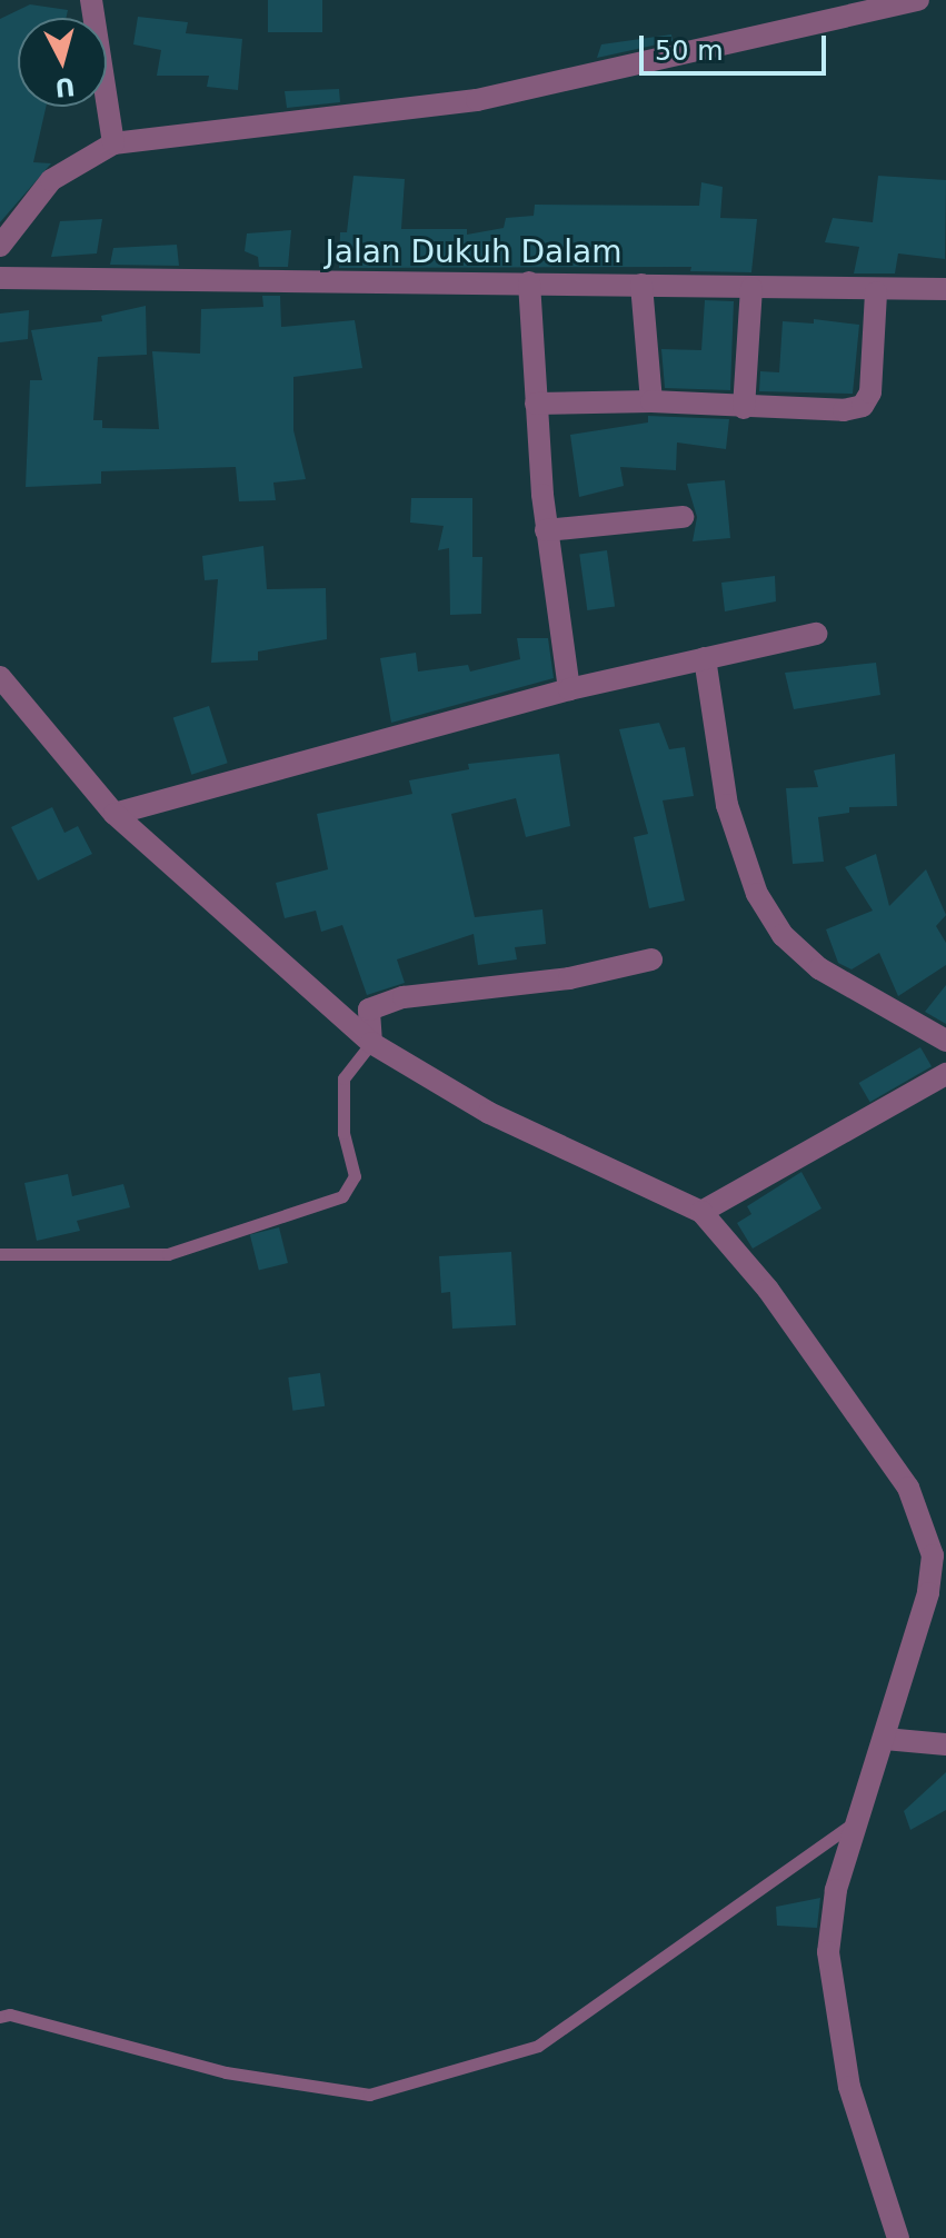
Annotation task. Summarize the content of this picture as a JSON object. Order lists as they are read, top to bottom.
{
  "streets": {
    "street": ["Jalan Dukuh Dalam"]
  },
  "scale_bar": "50 m",
  "north": "bottom"
}
